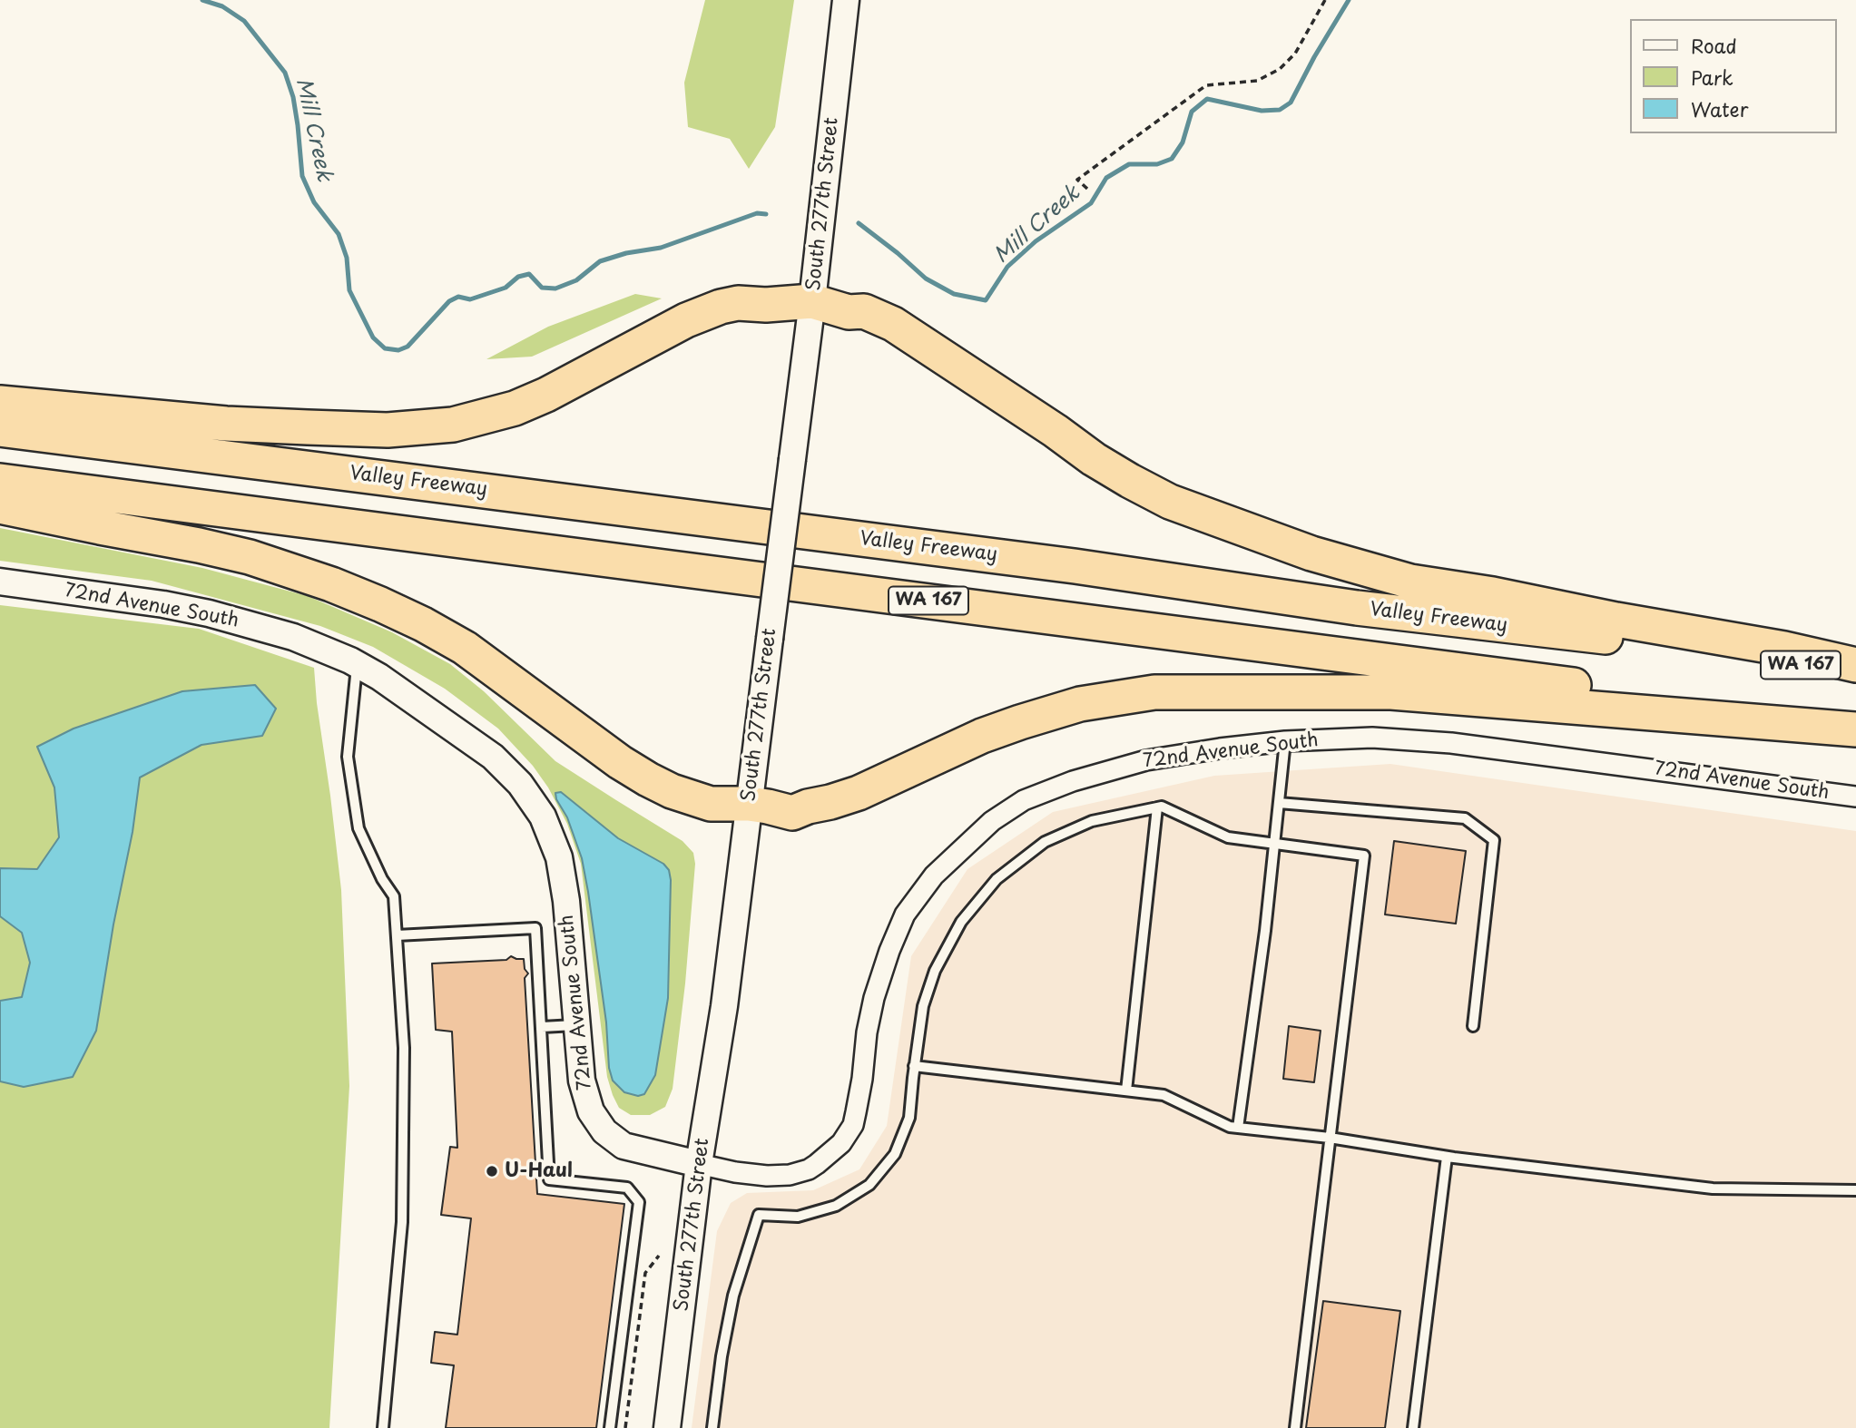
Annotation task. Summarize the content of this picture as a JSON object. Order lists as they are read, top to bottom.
{
  "streets": {
    "highway": ["Valley Freeway", "WA 167"],
    "main road": ["South 277th Street", "72nd Avenue South"]
  },
  "crossings": [
    ["South 277th Street", "72nd Avenue South"]
  ],
  "water": ["Mill Creek"],
  "places": ["U-Haul"],
  "legend": ["Road", "Park", "Water"]
}
